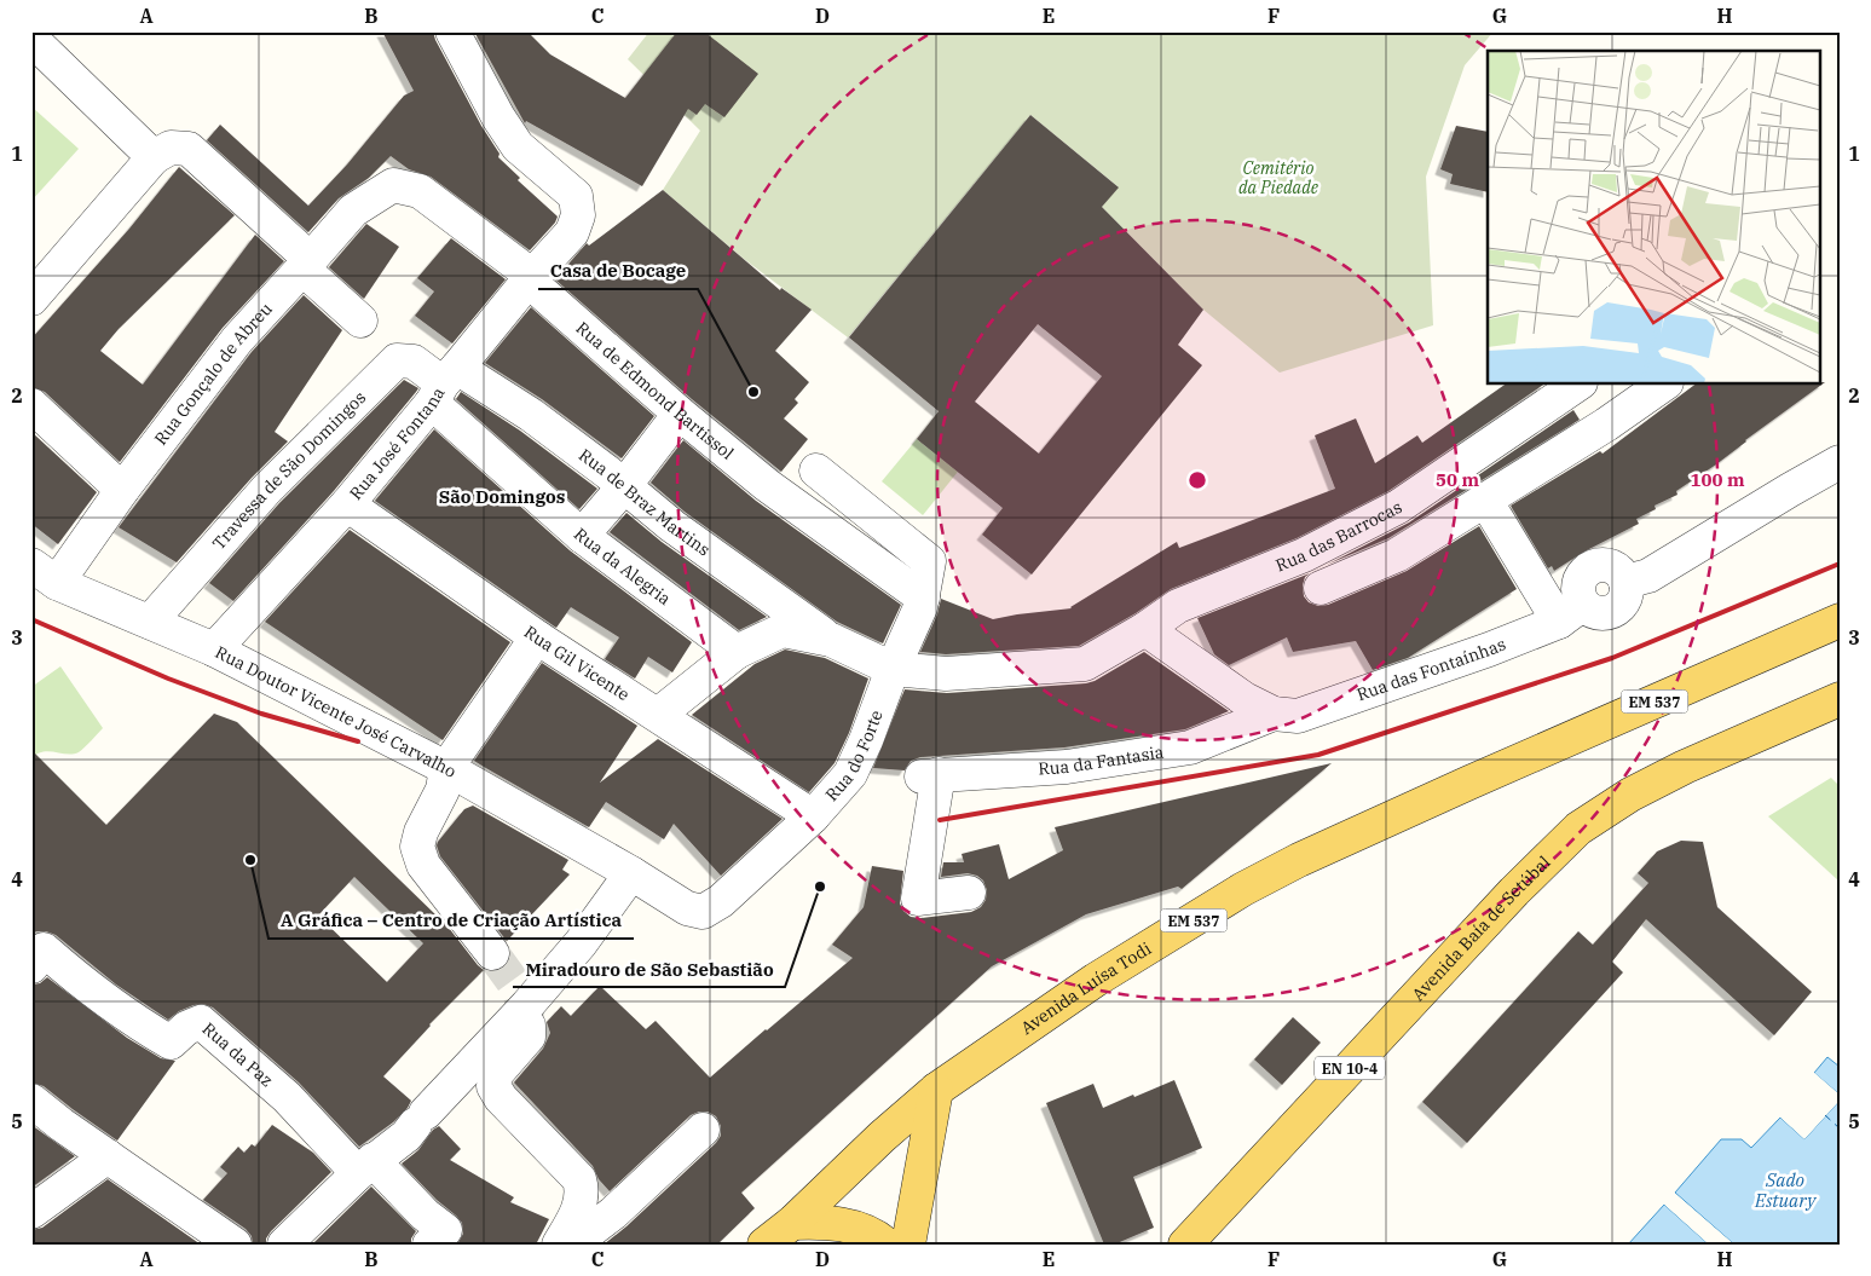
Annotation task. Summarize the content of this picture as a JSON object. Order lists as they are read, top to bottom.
{
  "streets": {
    "main road": [
      "EM 537",
      "Avenida Baía de Setúbal",
      "Avenida Luísa Todi",
      "EN 10-4"
    ],
    "street": [
      "Rua Gonçalo de Abreu",
      "Rua de Edmond Bartissol",
      "Rua José Fontana",
      "Travessa de São Domingos",
      "Rua de Braz Martins",
      "Rua das Barrocas",
      "Rua da Alegria",
      "Rua Gil Vicente",
      "Rua das Fontaínhas",
      "Rua Doutor Vicente José Carvalho",
      "Rua do Forte",
      "Rua da Fantasia",
      "Rua da Paz"
    ]
  },
  "crossings": [
    ["Rua Gonçalo de Abreu", "Rua de Edmond Bartissol"],
    ["Rua Gonçalo de Abreu", "Rua Doutor Vicente José Carvalho"],
    ["Rua de Edmond Bartissol", "Rua José Fontana"],
    ["Rua de Edmond Bartissol", "Rua do Forte"],
    ["Rua José Fontana", "Travessa de São Domingos"],
    ["Rua José Fontana", "Rua de Braz Martins"],
    ["Rua José Fontana", "Rua da Alegria"],
    ["Rua José Fontana", "Rua Gil Vicente"],
    ["Rua José Fontana", "Rua Doutor Vicente José Carvalho"],
    ["Travessa de São Domingos", "Rua de Braz Martins"],
    ["Travessa de São Domingos", "Rua da Alegria"],
    ["Travessa de São Domingos", "Rua Doutor Vicente José Carvalho"],
    ["Rua de Braz Martins", "Rua da Alegria"],
    ["Rua das Barrocas", "Rua do Forte"],
    ["Rua Gil Vicente", "Rua do Forte"],
    ["Rua das Fontaínhas", "Rua da Fantasia"],
    ["Rua Doutor Vicente José Carvalho", "Rua do Forte"]
  ],
  "districts": ["São Domingos"],
  "water": ["Sado Estuary"],
  "parks": ["Cemitério da Piedade"],
  "places": ["Casa de Bocage", "A Gráfica – Centro de Criação Artística", "Miradouro de São Sebastião"],
  "grid": {
    "columns": [
      "A",
      "B",
      "C",
      "D",
      "E",
      "F",
      "G",
      "H"
    ],
    "rows": [
      "1",
      "2",
      "3",
      "4",
      "5"
    ]
  },
  "rings": ["50 m", "100 m"]
}
